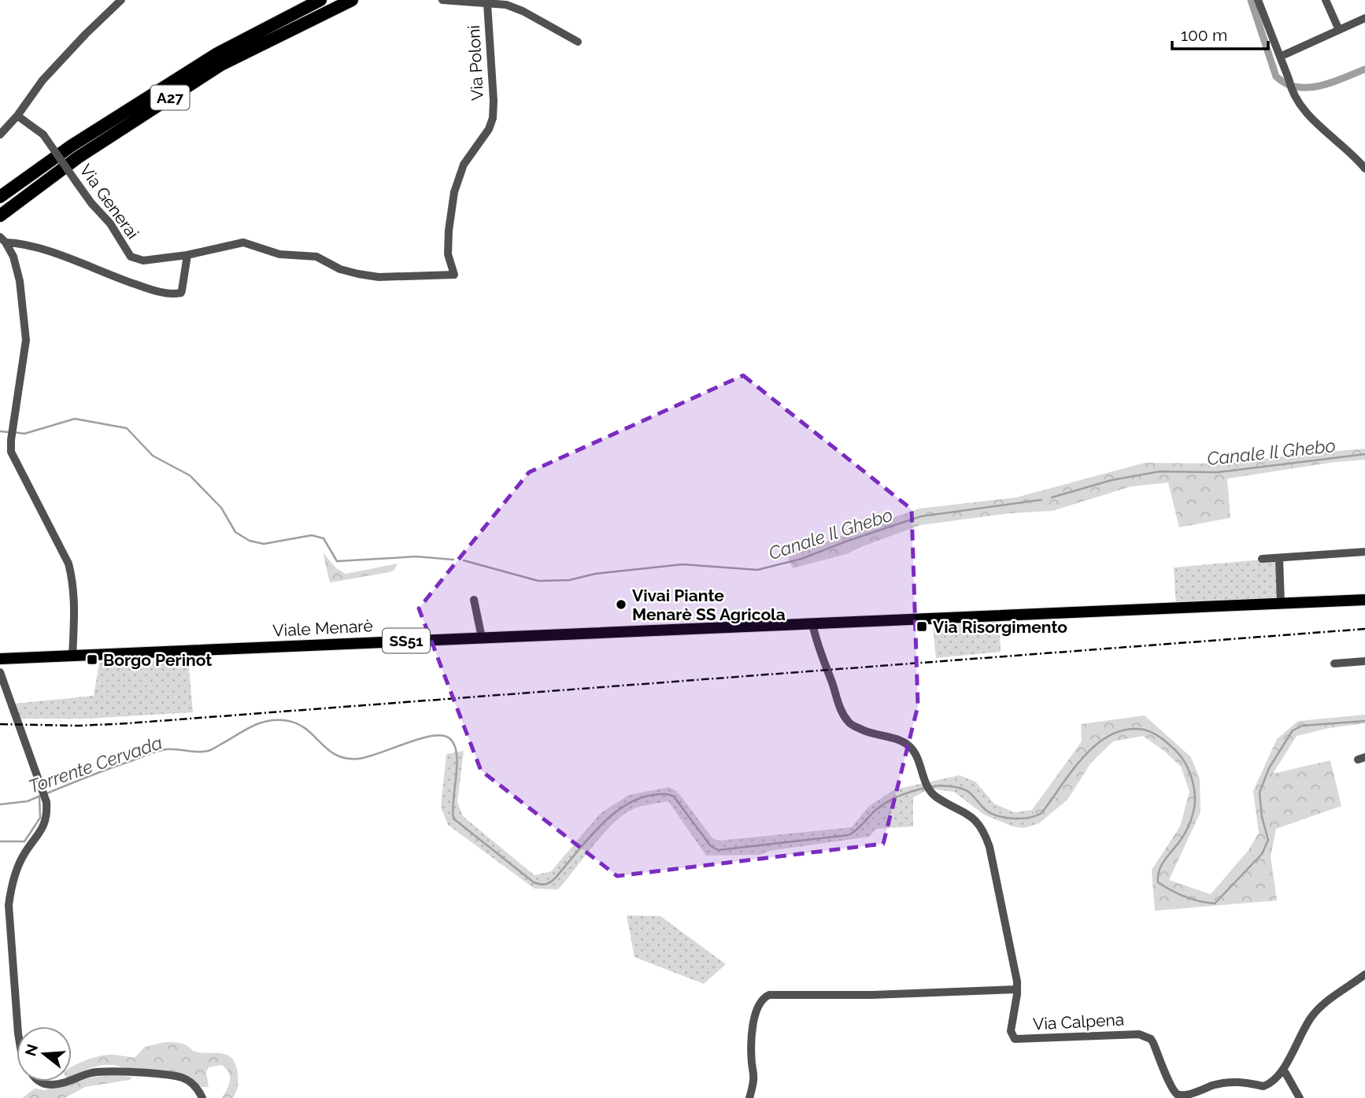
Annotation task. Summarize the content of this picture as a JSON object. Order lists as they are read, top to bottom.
{
  "streets": {
    "highway": ["A27"],
    "main road": ["Viale Menarè", "SS51"],
    "street": ["Via Poloni", "Via Generai", "Via Calpena"]
  },
  "crossings": [
    ["Via Poloni", "Via Generai"],
    ["Viale Menarè", "SS51"],
    ["Viale Menarè", "Via Calpena"],
    ["SS51", "Via Calpena"]
  ],
  "water": ["Canale Il Ghebo", "Torrente Cervada"],
  "places": {
    "other": ["Vivai Piante Menarè SS Agricola"],
    "transit": ["Via Risorgimento", "Borgo Perinot"]
  },
  "scale_bar": "100 m",
  "north": "left"
}
